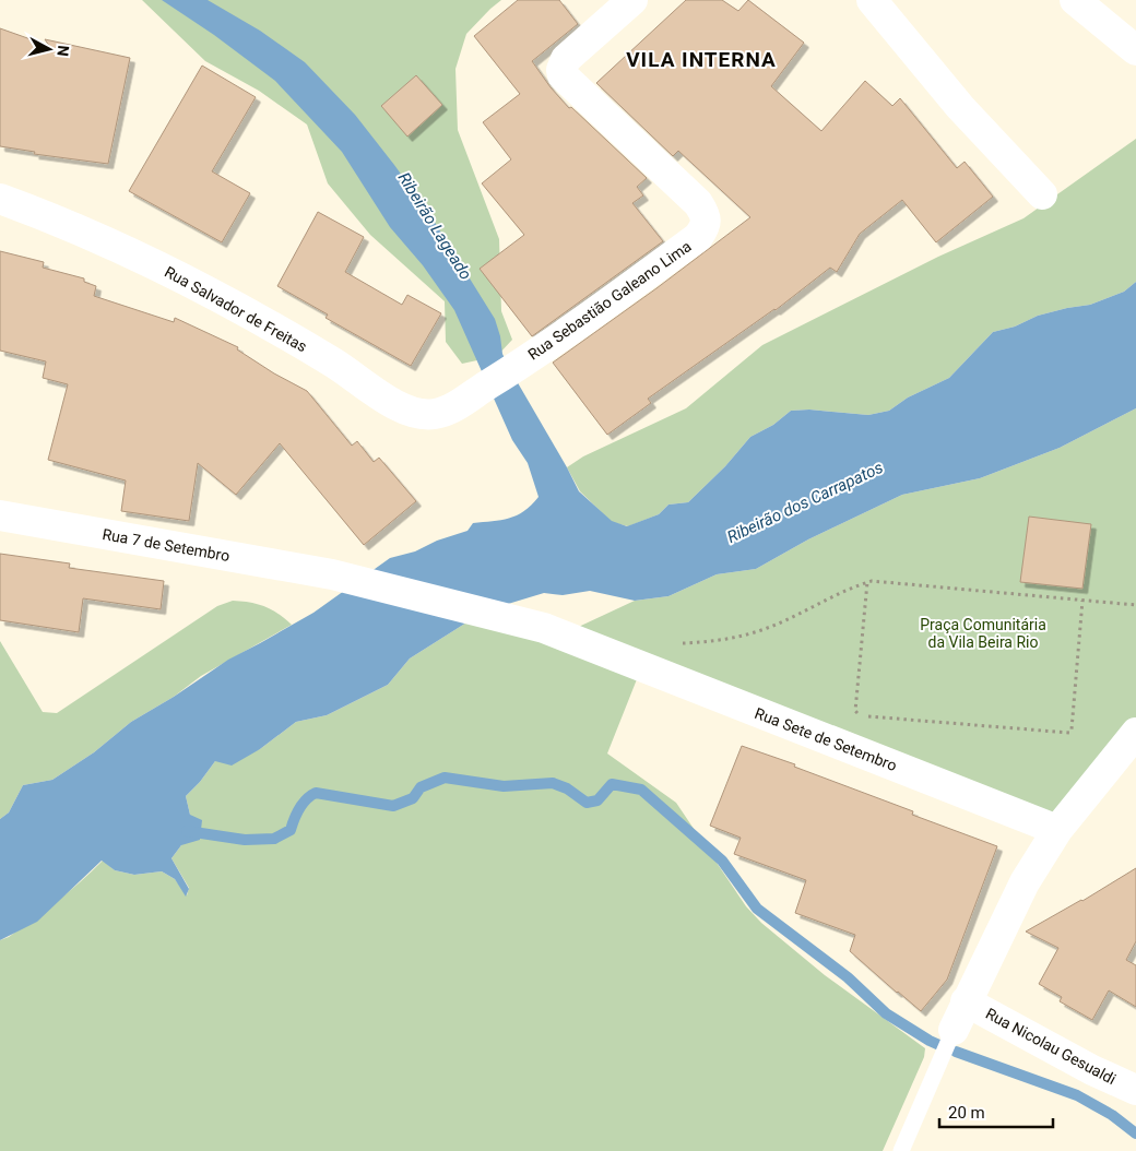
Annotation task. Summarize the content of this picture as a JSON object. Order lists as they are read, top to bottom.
{
  "streets": {
    "street": [
      "Rua Sebastião Galeano Lima",
      "Rua Salvador de Freitas",
      "Rua 7 de Setembro",
      "Rua Sete de Setembro",
      "Rua Nicolau Gesualdi"
    ]
  },
  "crossings": [
    ["Rua Sebastião Galeano Lima", "Rua Salvador de Freitas"],
    ["Rua 7 de Setembro", "Rua Sete de Setembro"]
  ],
  "districts": ["VILA INTERNA"],
  "water": ["Ribeirão Lageado", "Ribeirão dos Carrapatos"],
  "parks": ["Praça Comunitária da Vila Beira Rio"],
  "scale_bar": "20 m",
  "north": "right"
}
